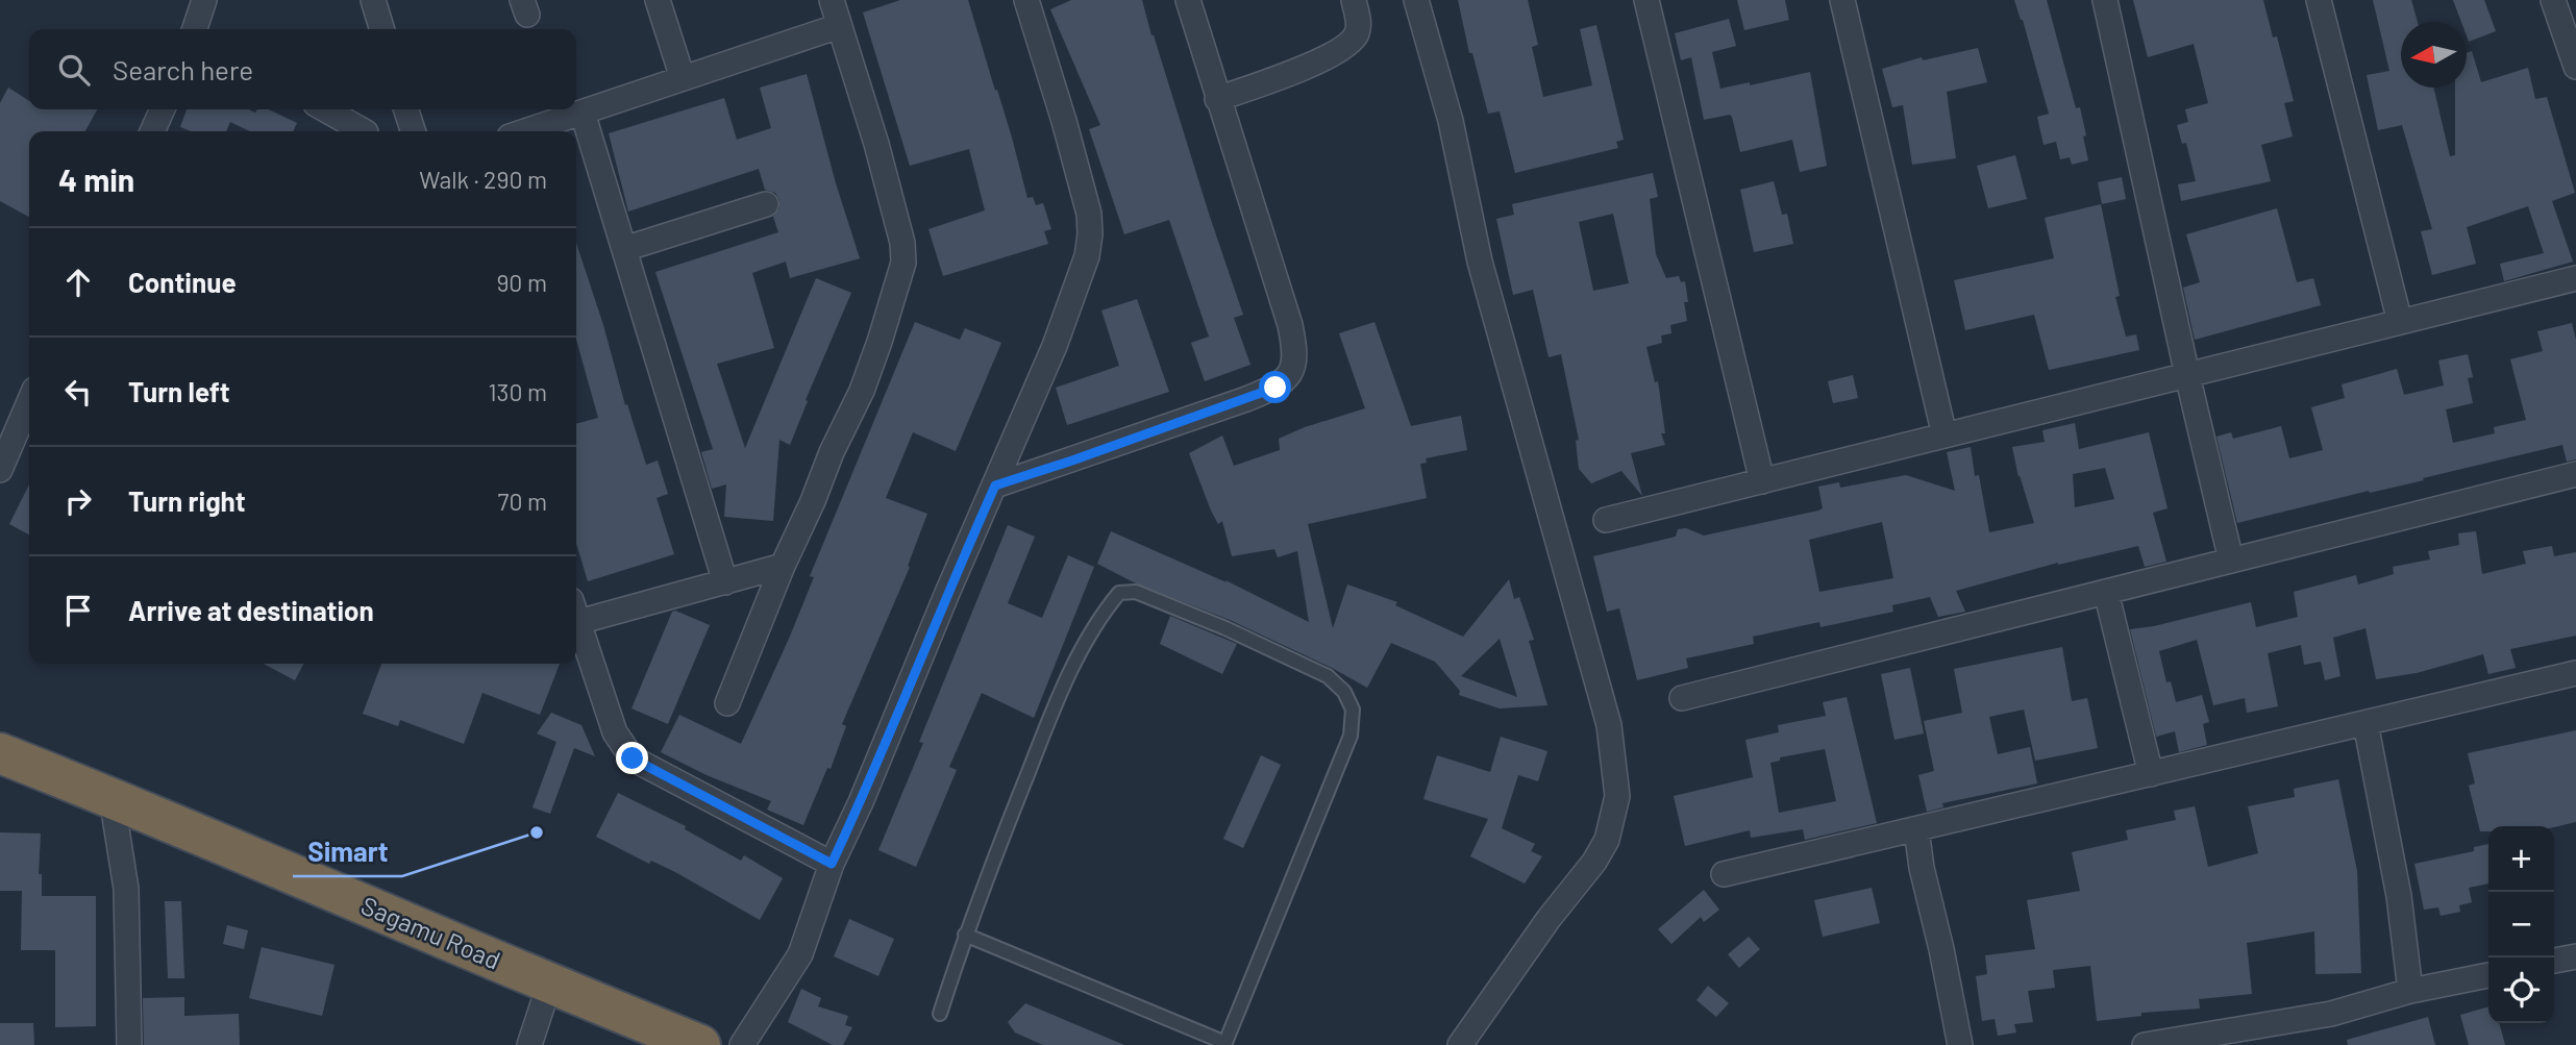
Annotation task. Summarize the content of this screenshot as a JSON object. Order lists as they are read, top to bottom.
{
  "streets": {
    "highway": ["Sagamu Road"]
  },
  "places": ["Simart"],
  "north": "left",
  "page": {
    "search": "Search here",
    "heading": ["4 min", "Walk · 290 m"],
    "list": [
      ["Continue", "90 m"],
      ["Turn left", "130 m"],
      ["Turn right", "70 m"],
      "Arrive at destination"
    ],
    "map_buttons": ["+", "−"]
  }
}
